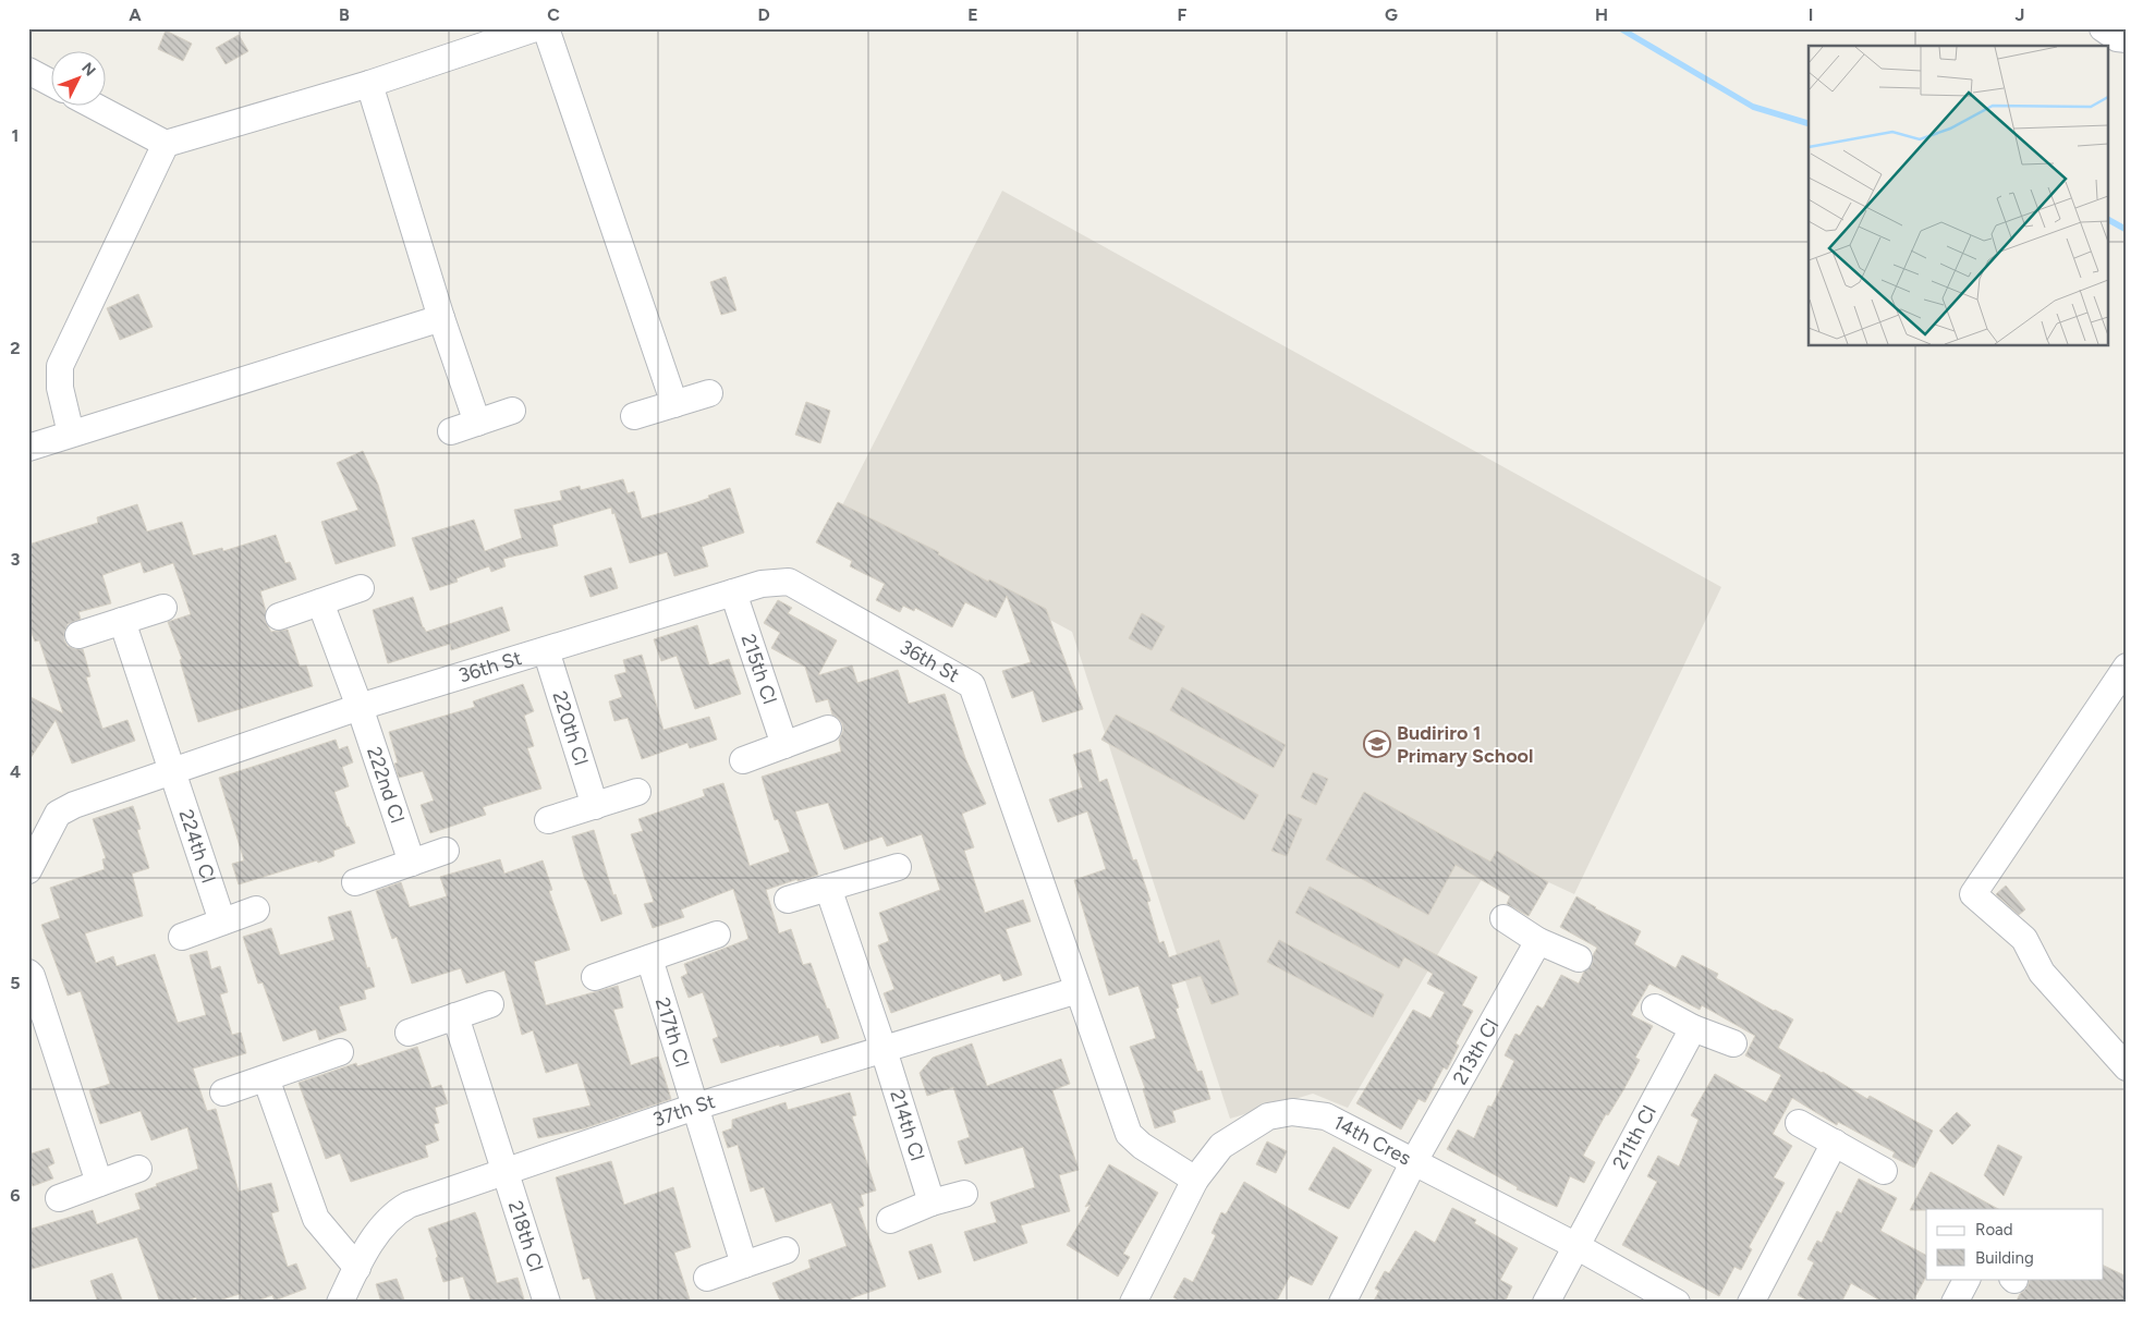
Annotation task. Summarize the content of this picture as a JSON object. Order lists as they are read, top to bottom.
{
  "streets": {
    "street": [
      "36th St",
      "215th Cl",
      "220th Cl",
      "222nd Cl",
      "224th Cl",
      "217th Cl",
      "213th Cl",
      "37th St",
      "214th Cl",
      "211th Cl",
      "14th Cres",
      "218th Cl"
    ]
  },
  "crossings": [
    ["36th St", "215th Cl"],
    ["36th St", "220th Cl"],
    ["36th St", "222nd Cl"],
    ["36th St", "224th Cl"],
    ["36th St", "37th St"],
    ["217th Cl", "37th St"],
    ["213th Cl", "14th Cres"],
    ["37th St", "214th Cl"],
    ["37th St", "218th Cl"],
    ["211th Cl", "14th Cres"]
  ],
  "places": {
    "school or university": ["Budiriro 1 Primary School"]
  },
  "legend": ["Road", "Building"],
  "north": "top right",
  "grid": {
    "columns": [
      "A",
      "B",
      "C",
      "D",
      "E",
      "F",
      "G",
      "H",
      "I",
      "J"
    ],
    "rows": [
      "1",
      "2",
      "3",
      "4",
      "5",
      "6"
    ]
  }
}
